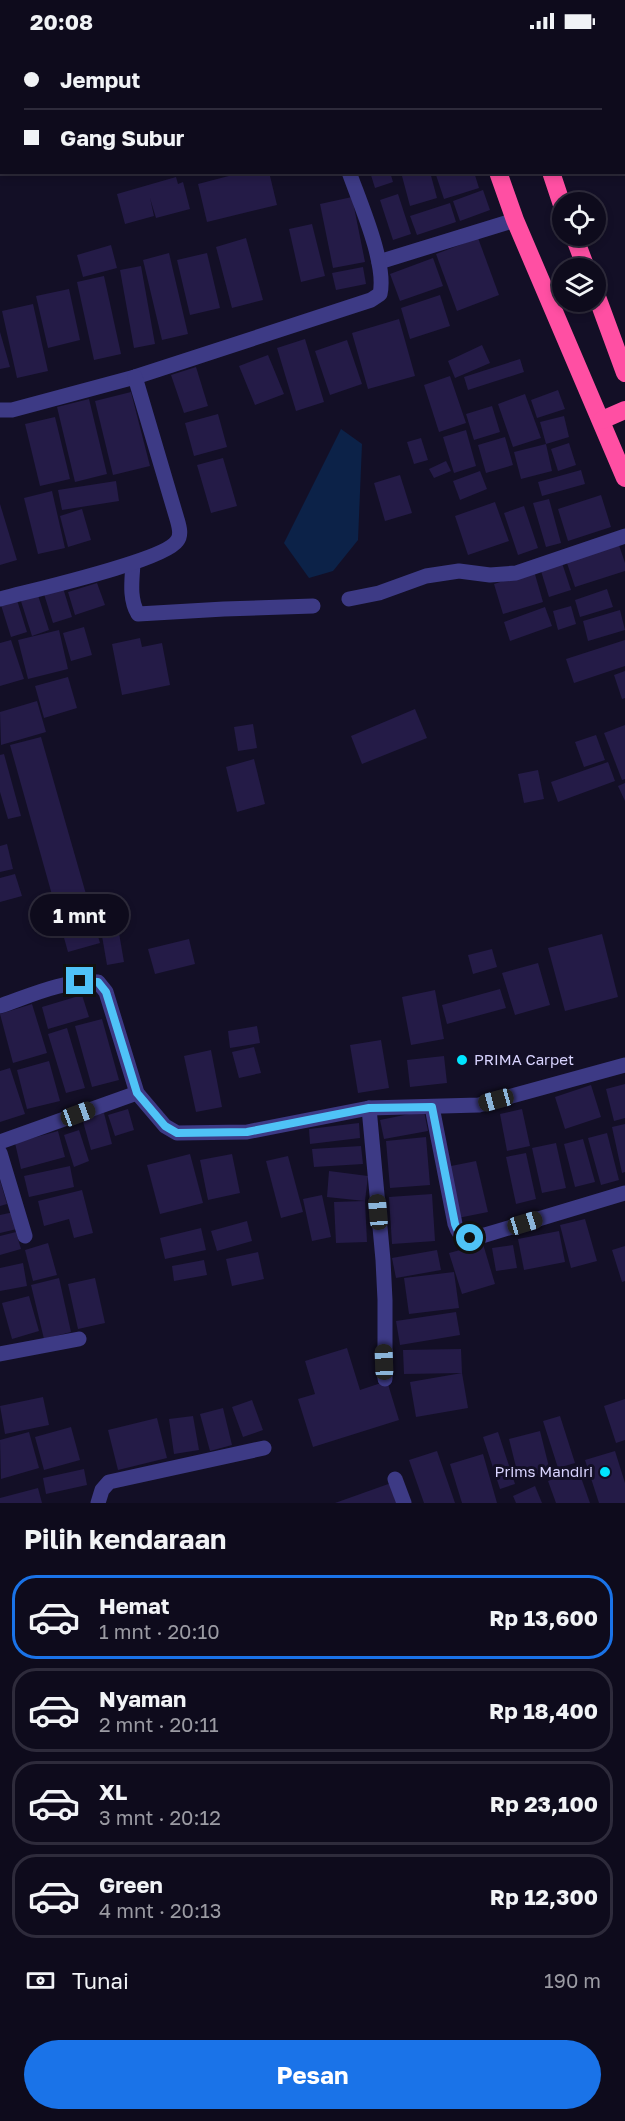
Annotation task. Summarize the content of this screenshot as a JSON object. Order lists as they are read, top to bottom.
{
  "places": ["PRIMA Carpet", "Prims Mandiri"],
  "page": {
    "status": "20:08",
    "banner": ["Jemput", "Gang Subur"],
    "bubble": "1 mnt",
    "heading": "Pilih kendaraan",
    "list": [
      {
        "name": "Hemat",
        "note": "1 mnt · 20:10",
        "value": "Rp 13,600"
      },
      {
        "name": "Nyaman",
        "note": "2 mnt · 20:11",
        "value": "Rp 18,400"
      },
      {
        "name": "XL",
        "note": "3 mnt · 20:12",
        "value": "Rp 23,100"
      },
      {
        "name": "Green",
        "note": "4 mnt · 20:13",
        "value": "Rp 12,300"
      }
    ],
    "pay": ["Tunai", "190 m"],
    "buttons": "Pesan"
  }
}
